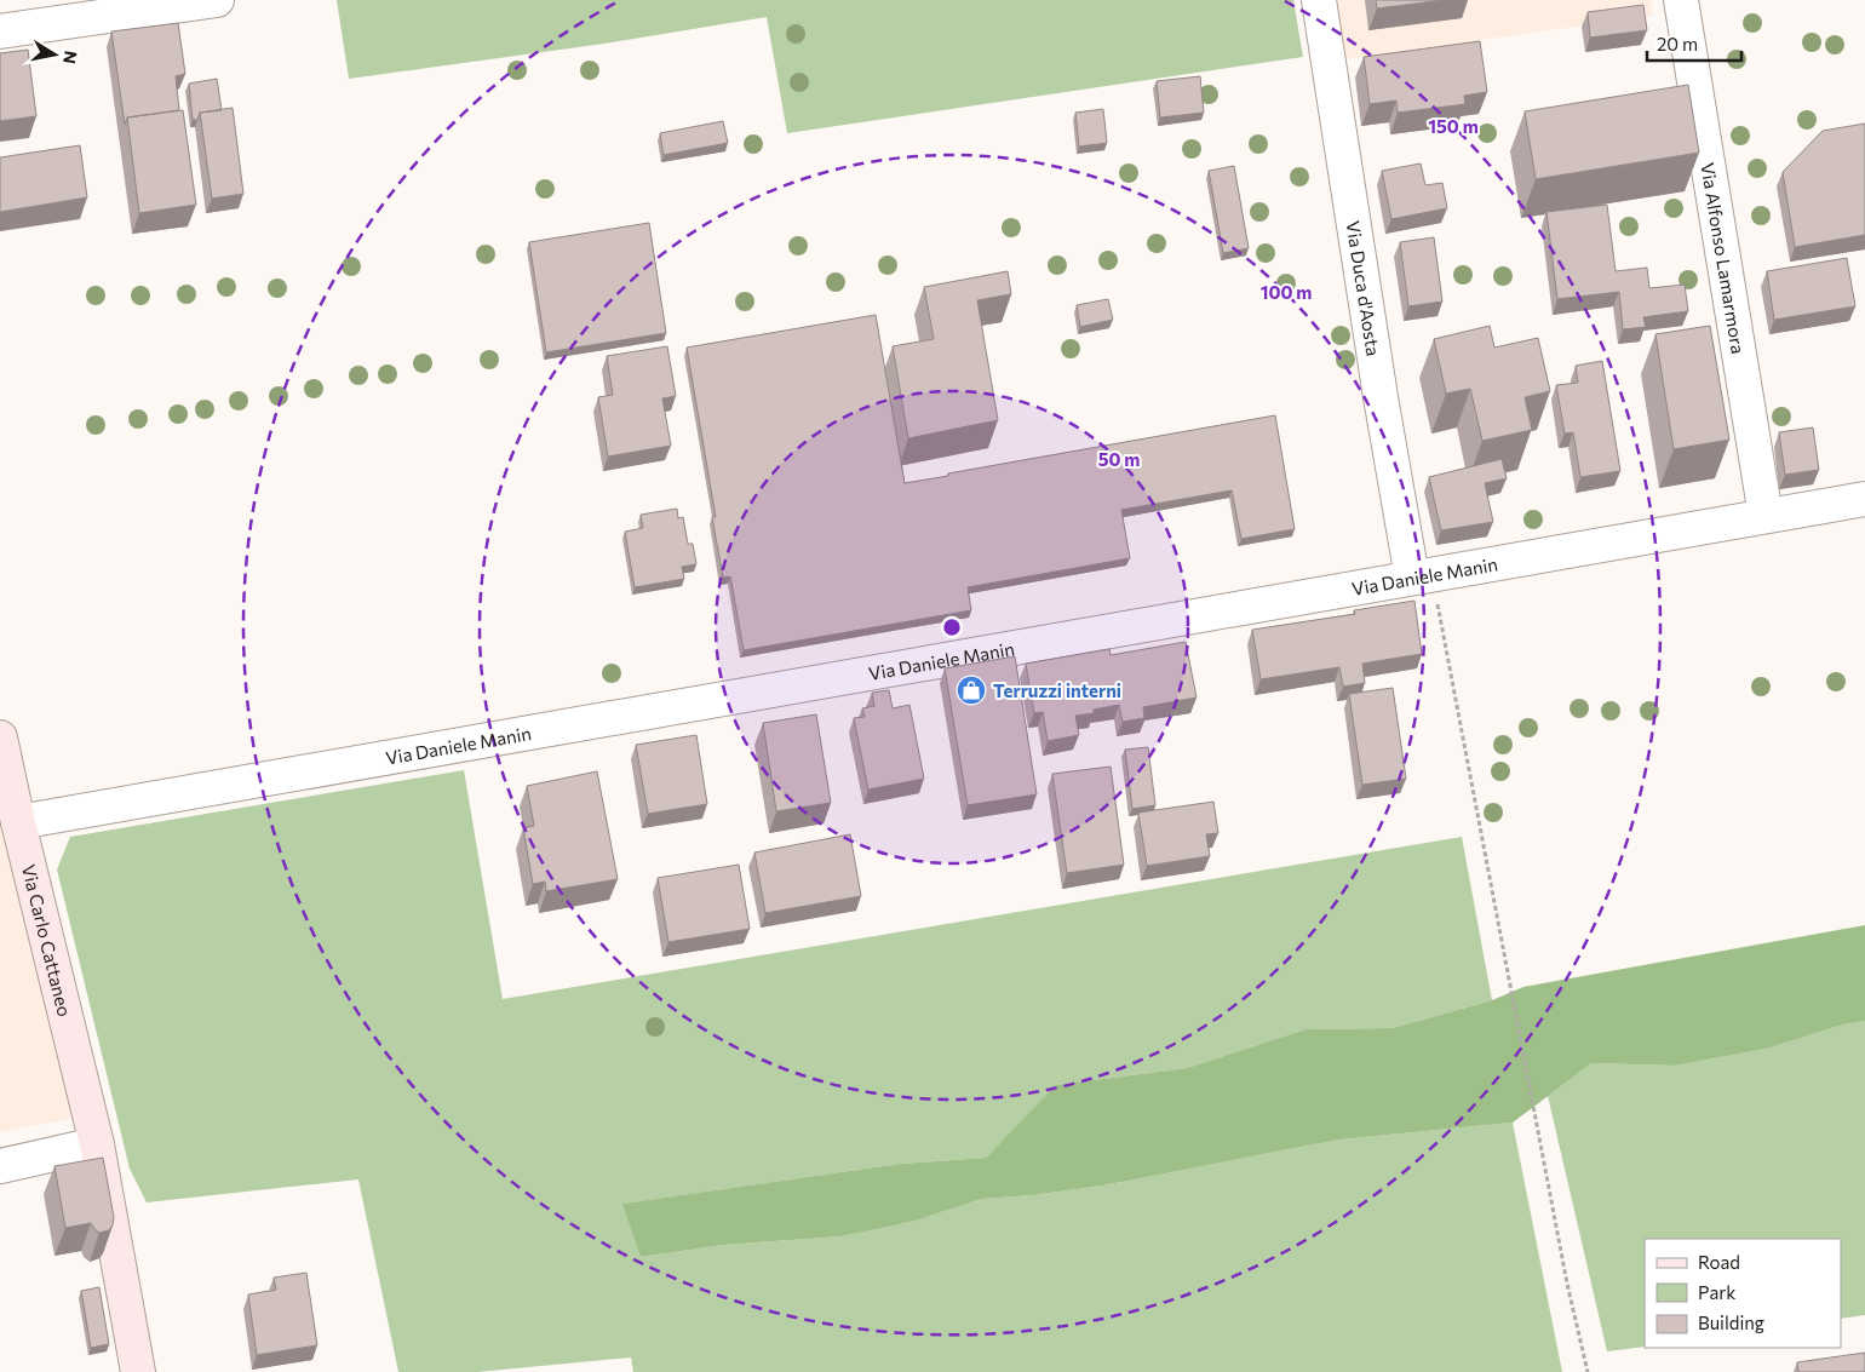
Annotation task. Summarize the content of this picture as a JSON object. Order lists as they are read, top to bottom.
{
  "streets": {
    "street": [
      "Via Alfonso Lamarmora",
      "Via Duca d'Aosta",
      "Via Daniele Manin",
      "Via Carlo Cattaneo"
    ]
  },
  "crossings": [
    ["Via Alfonso Lamarmora", "Via Daniele Manin"],
    ["Via Duca d'Aosta", "Via Daniele Manin"],
    ["Via Daniele Manin", "Via Carlo Cattaneo"]
  ],
  "places": {
    "shop": ["Terruzzi interni"]
  },
  "legend": ["Road", "Park", "Building"],
  "scale_bar": "20 m",
  "north": "right",
  "rings": ["150 m", "100 m", "50 m"]
}
